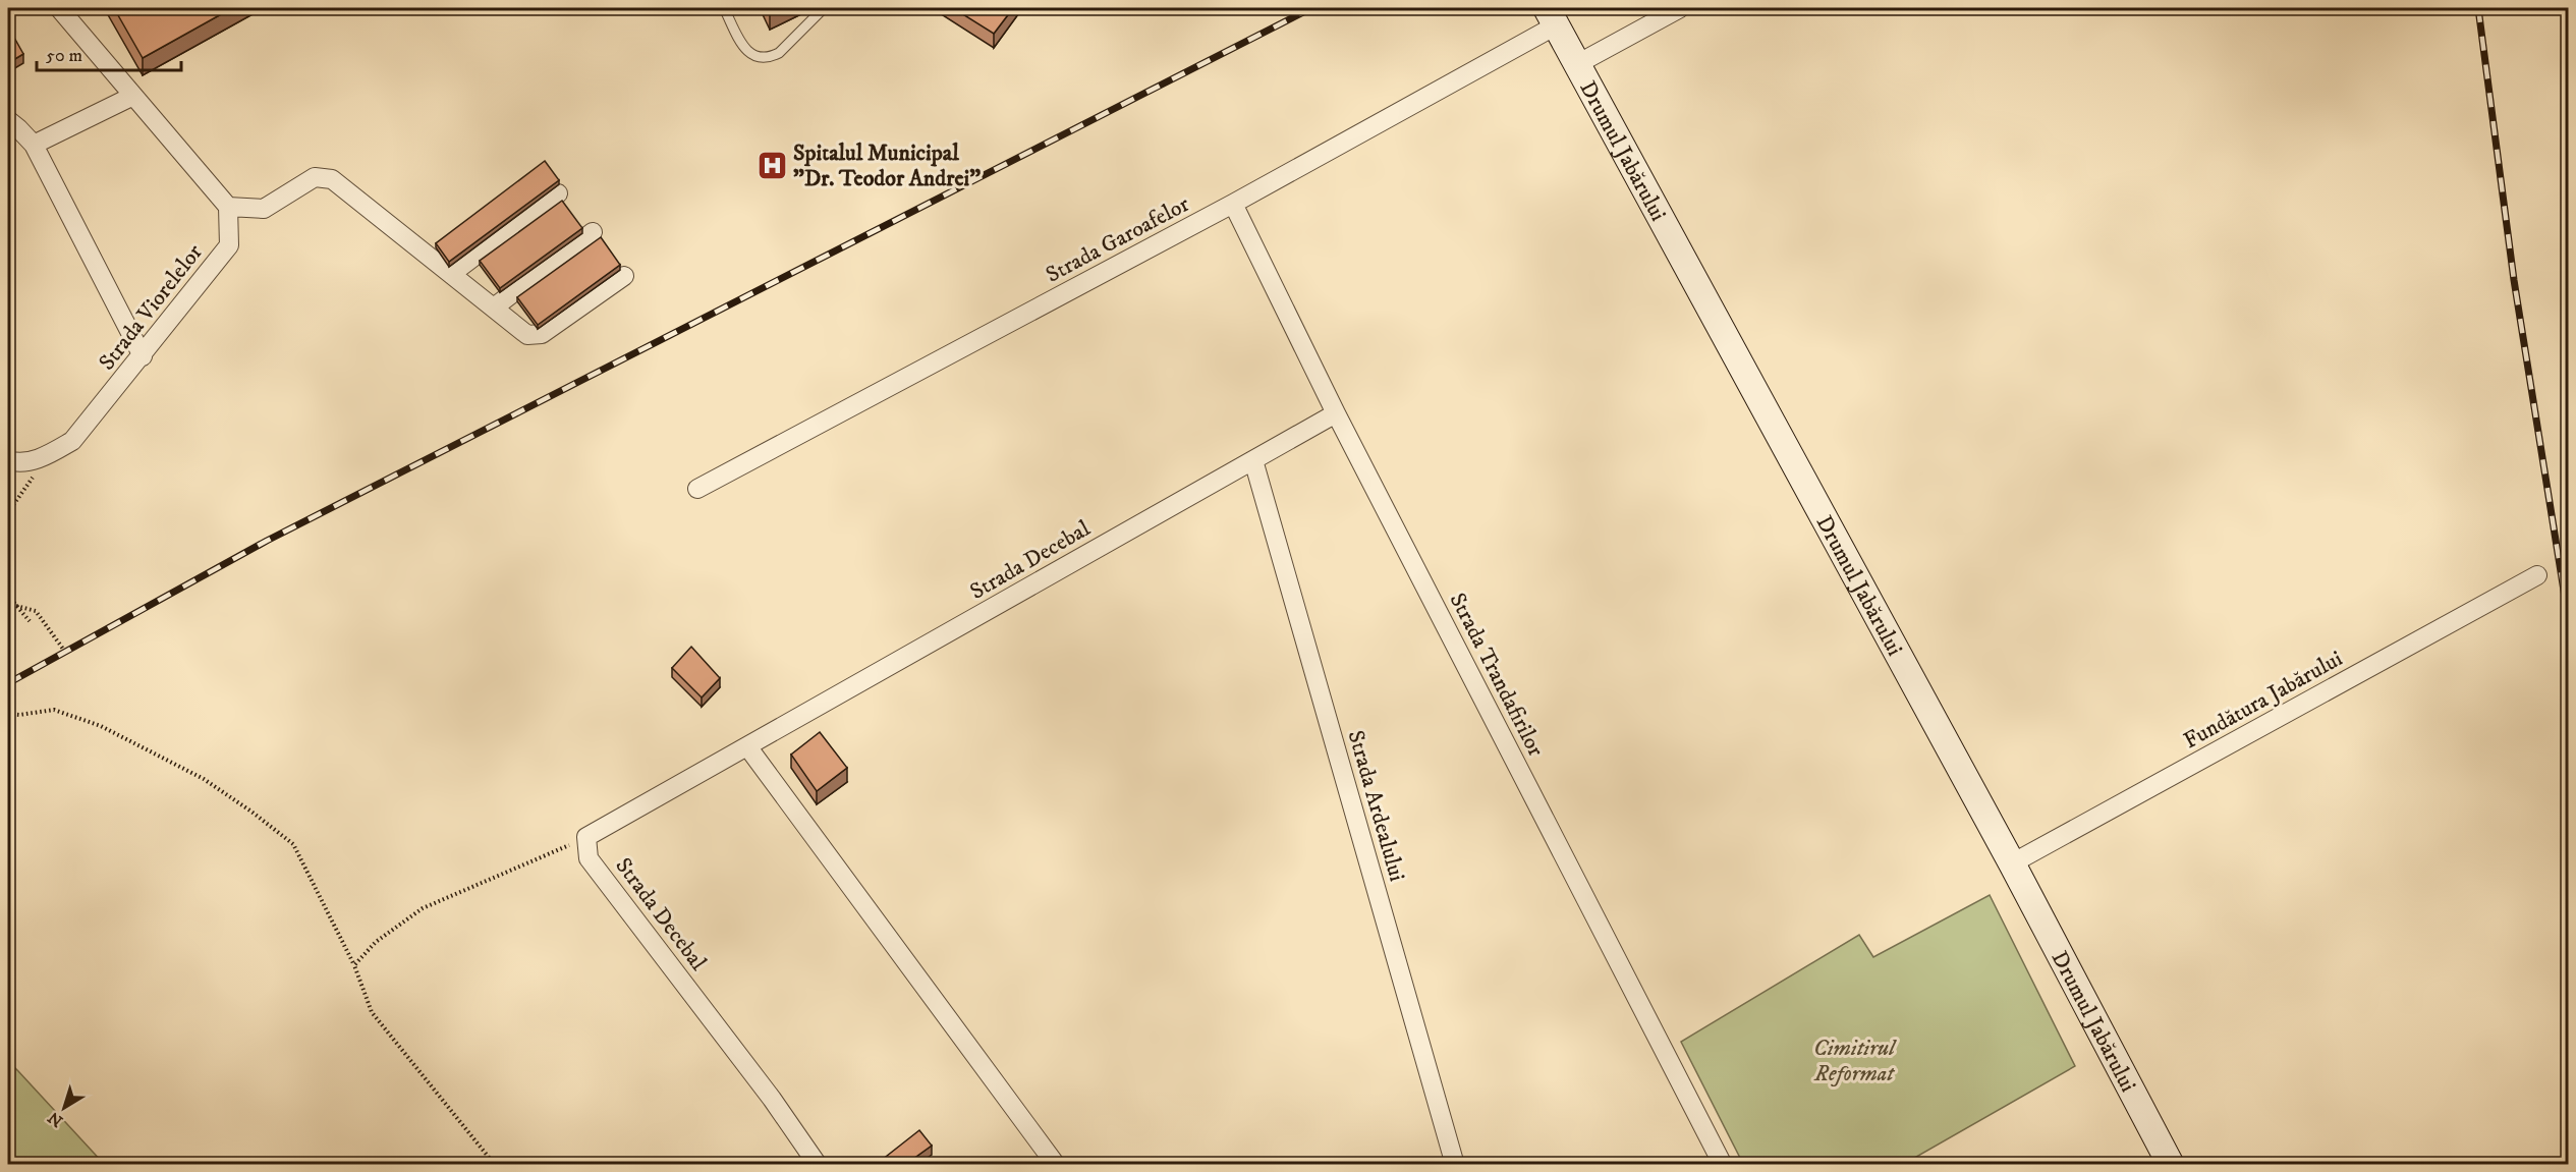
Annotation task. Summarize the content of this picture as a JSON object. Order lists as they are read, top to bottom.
{
  "streets": {
    "main road": ["Drumul Jabărului"],
    "street": [
      "Strada Garoafelor",
      "Strada Viorelelor",
      "Strada Decebal",
      "Strada Trandafirilor",
      "Fundătura Jabărului",
      "Strada Ardealului"
    ]
  },
  "crossings": [
    ["Drumul Jabărului", "Strada Garoafelor"],
    ["Drumul Jabărului", "Fundătura Jabărului"],
    ["Strada Garoafelor", "Strada Trandafirilor"],
    ["Strada Decebal", "Strada Trandafirilor"],
    ["Strada Decebal", "Strada Ardealului"]
  ],
  "parks": ["Cimitirul Reformat"],
  "places": {
    "hospital": ["Spitalul Municipal \"Dr. Teodor Andrei\""]
  },
  "scale_bar": "50 m",
  "north": "bottom left"
}
